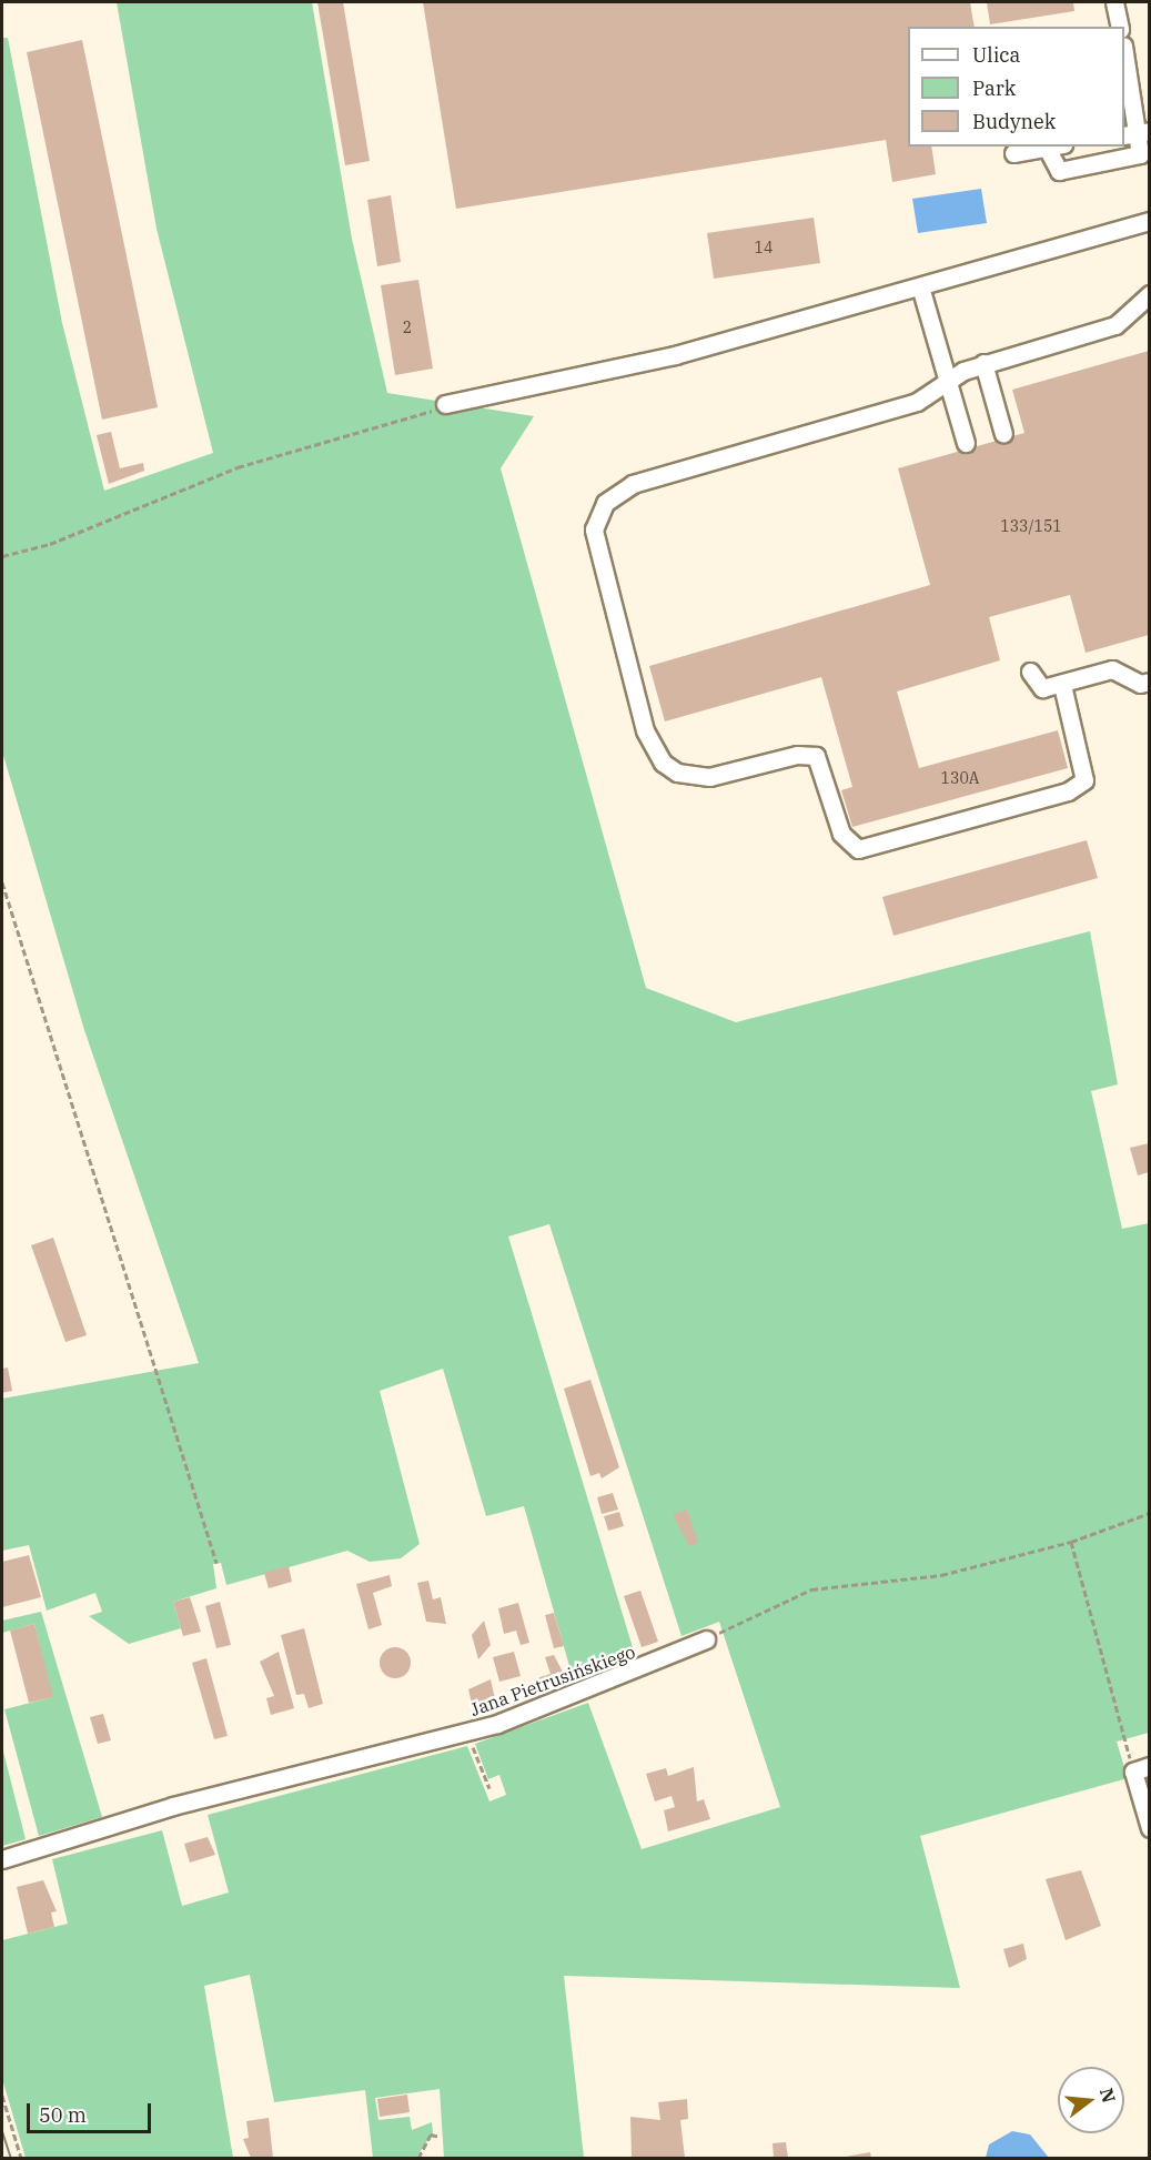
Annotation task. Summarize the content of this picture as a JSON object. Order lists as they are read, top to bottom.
{
  "streets": {
    "street": ["Jana Pietrusińskiego"]
  },
  "house_numbers": [
    "14",
    "2",
    "133/151",
    "130A"
  ],
  "legend": ["Ulica", "Park", "Budynek"],
  "scale_bar": "50 m",
  "north": "right"
}
